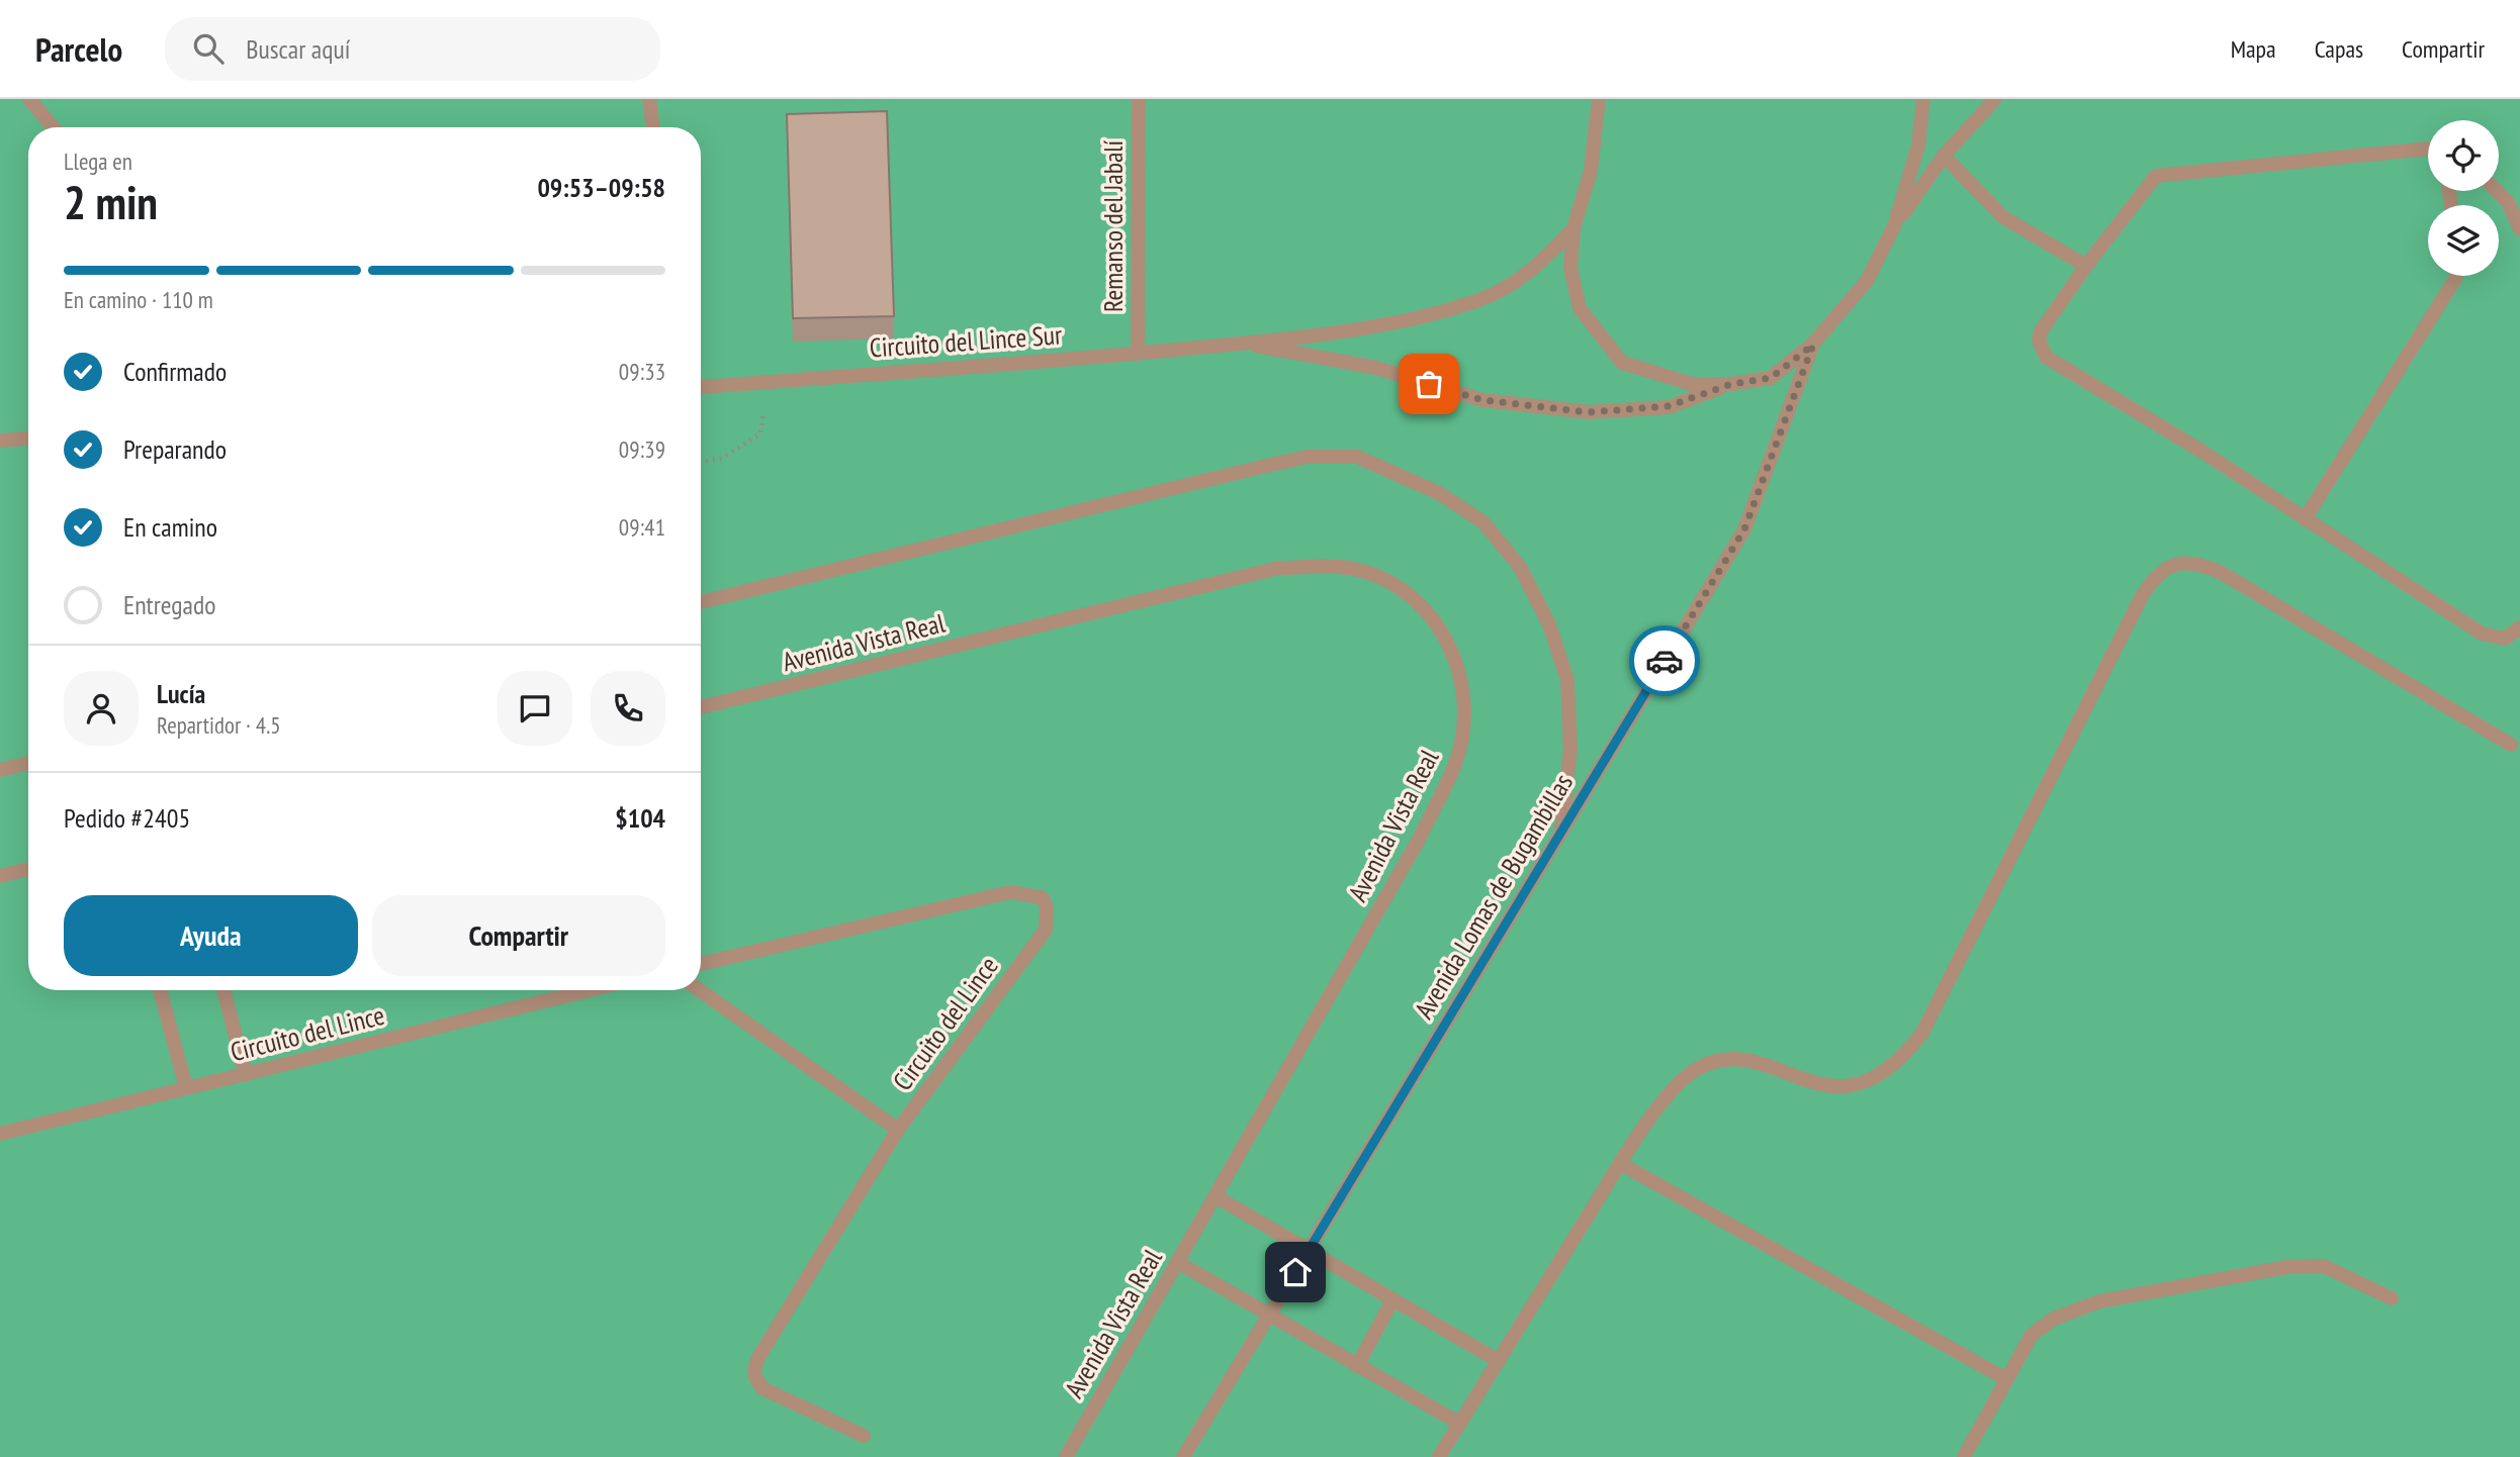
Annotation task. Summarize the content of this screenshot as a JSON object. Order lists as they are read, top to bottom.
{
  "streets": {
    "street": [
      "Remanso del Jabalí",
      "Circuito del Lince Sur",
      "Avenida Vista Real",
      "Avenida Lomas de Bugambillas",
      "Circuito del Lince"
    ]
  },
  "crossings": [
    ["Remanso del Jabalí", "Circuito del Lince Sur"]
  ],
  "page": {
    "header": "Parcelo",
    "search": "Buscar aquí",
    "nav": ["Mapa", "Capas", "Compartir"],
    "heading": ["2 min", "Llega en", "09:53–09:58"],
    "panel": [
      "Lucía",
      "Repartidor · 4.5",
      "Pedido #2405",
      "$104"
    ],
    "bar": "En camino · 110 m",
    "list": [
      ["Confirmado", "09:33"],
      ["Preparando", "09:39"],
      ["En camino", "09:41"],
      "Entregado"
    ],
    "buttons": ["Ayuda", "Compartir"]
  }
}
